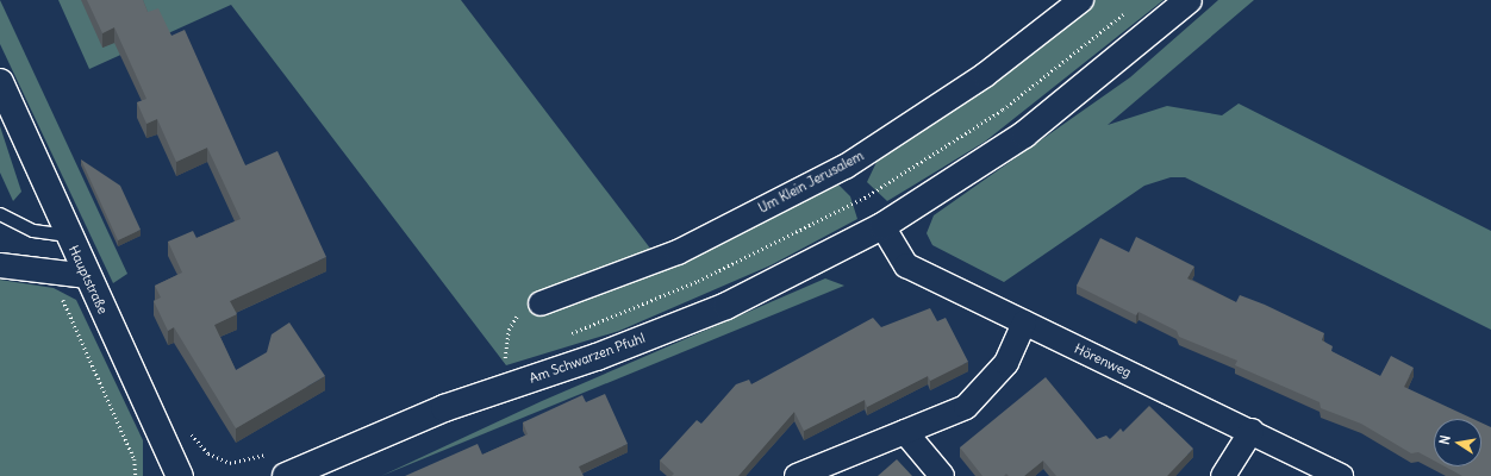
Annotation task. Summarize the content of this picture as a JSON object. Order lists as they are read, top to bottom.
{
  "streets": {
    "main road": ["Hauptstraße", "Am Schwarzen Pfuhl"],
    "street": ["Um Klein Jerusalem", "Hörenweg"]
  },
  "crossings": [
    ["Am Schwarzen Pfuhl", "Hörenweg"]
  ],
  "north": "left"
}
